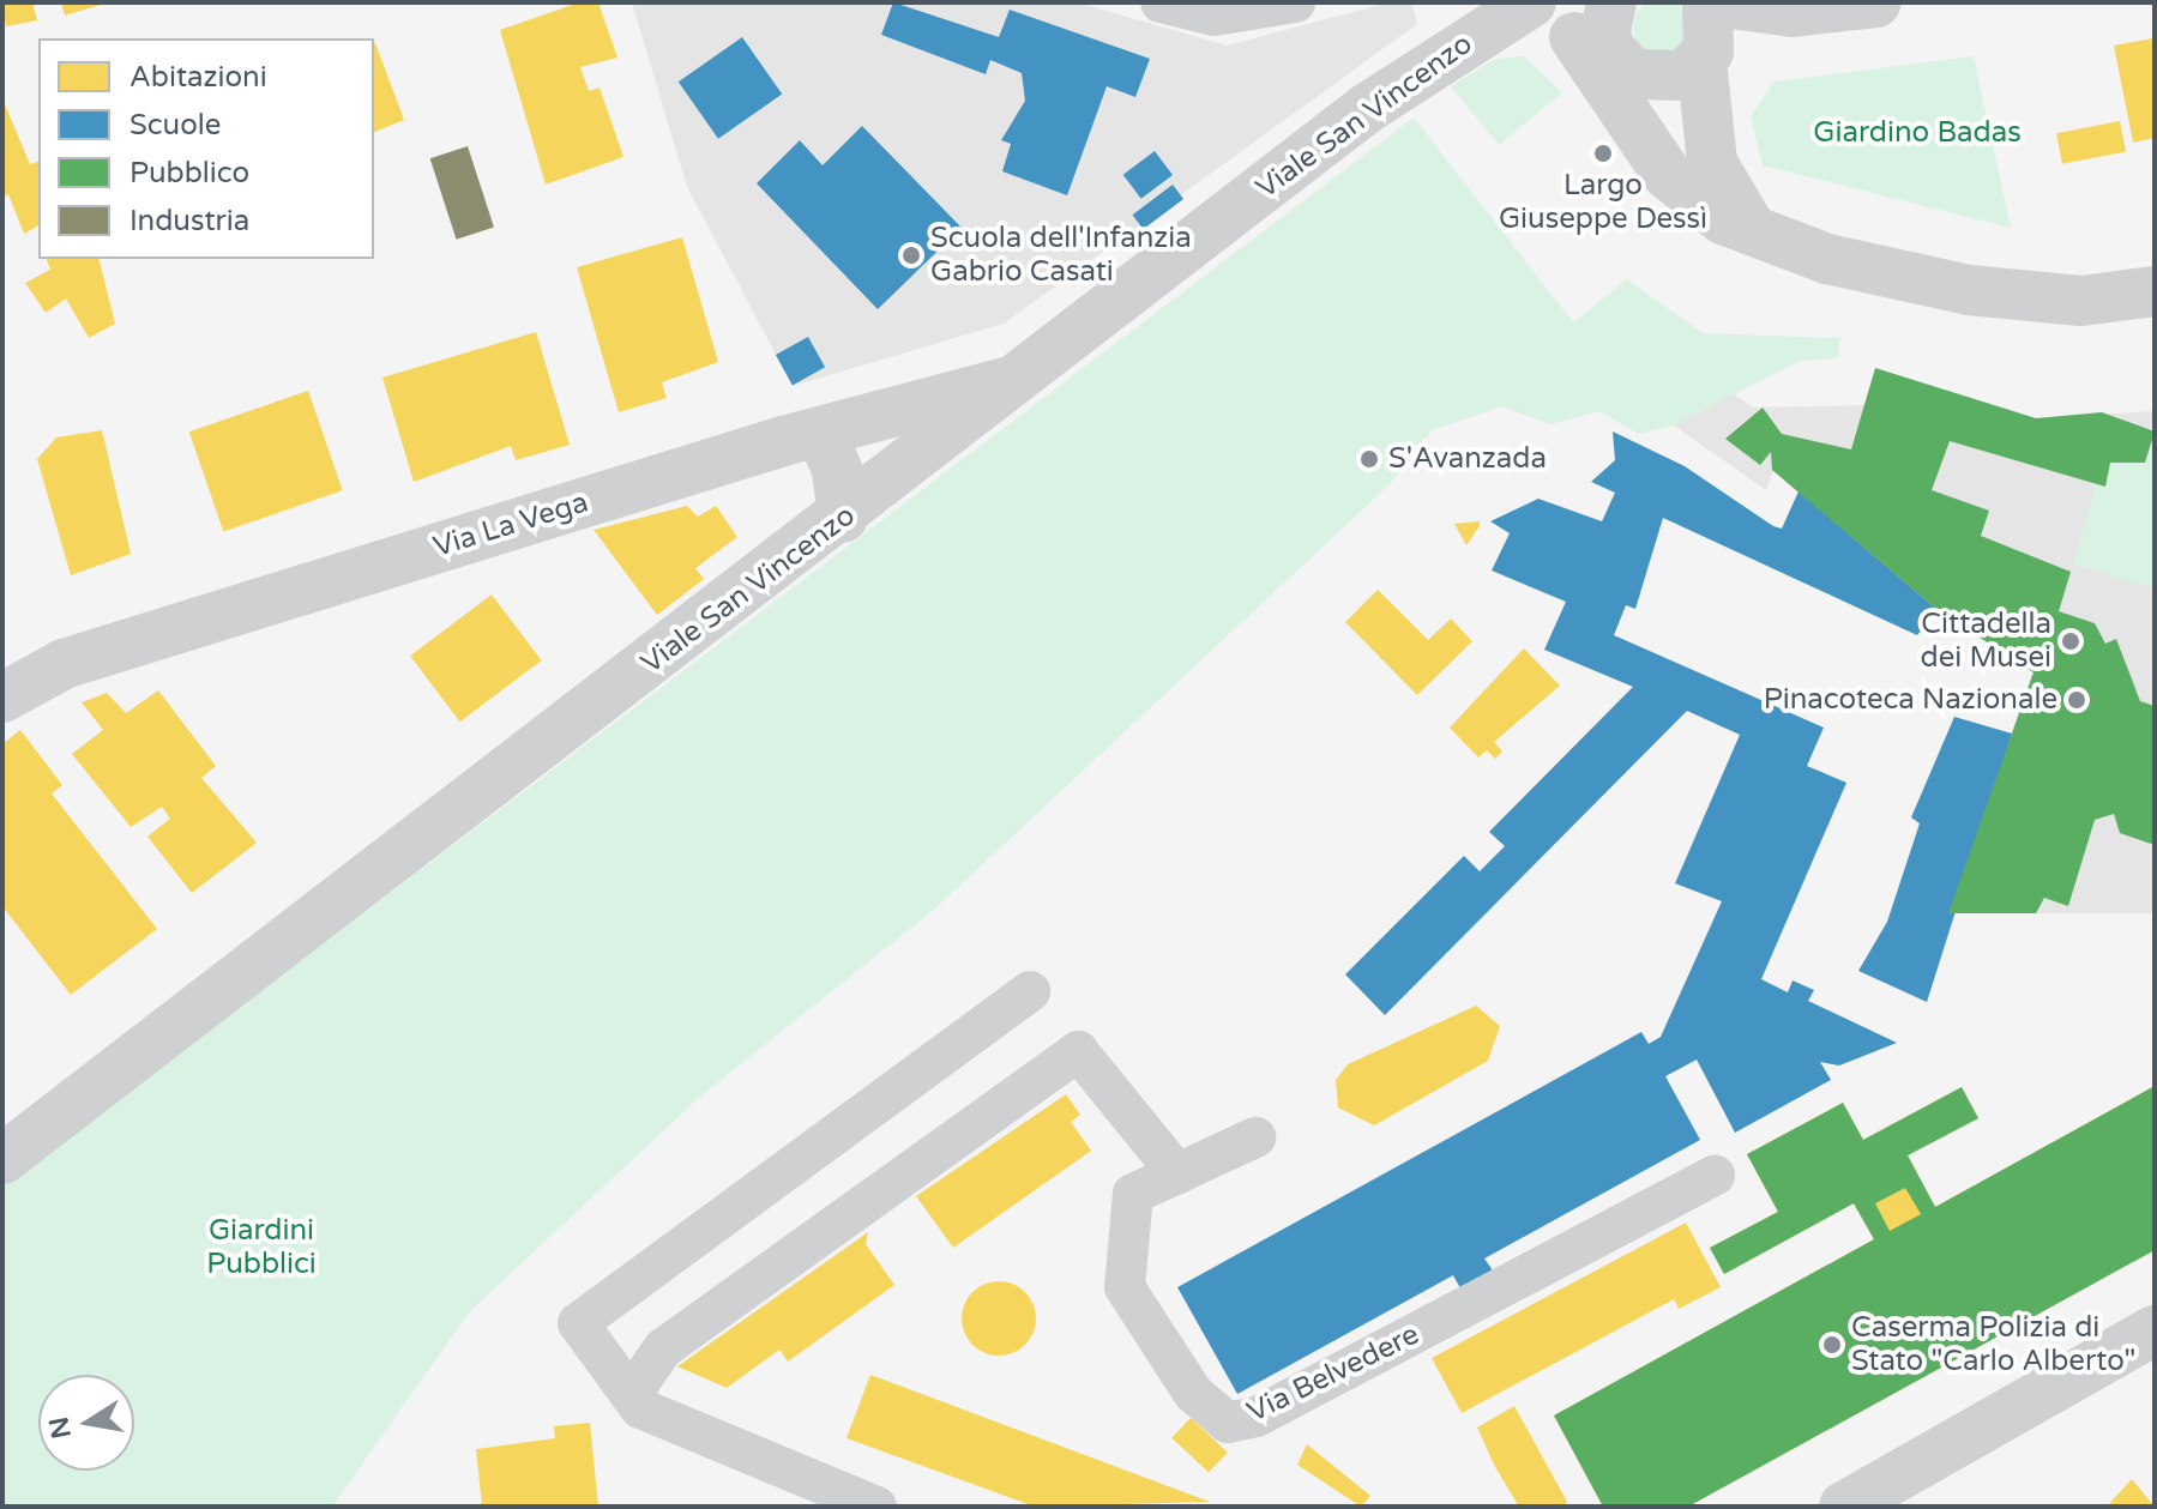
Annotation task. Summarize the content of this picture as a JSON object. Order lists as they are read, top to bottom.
{
  "streets": {
    "street": ["Viale San Vincenzo", "Via La Vega", "Via Belvedere"]
  },
  "crossings": [
    ["Viale San Vincenzo", "Via La Vega"]
  ],
  "parks": ["Giardino Badas", "Giardini Pubblici"],
  "places": [
    "Largo Giuseppe Dessì",
    "Scuola dell'Infanzia Gabrio Casati",
    "S'Avanzada",
    "Cittadella dei Musei",
    "Pinacoteca Nazionale",
    "Caserma Polizia di Stato \"Carlo Alberto\""
  ],
  "legend": [
    "Abitazioni",
    "Scuole",
    "Pubblico",
    "Industria"
  ],
  "north": "left"
}
